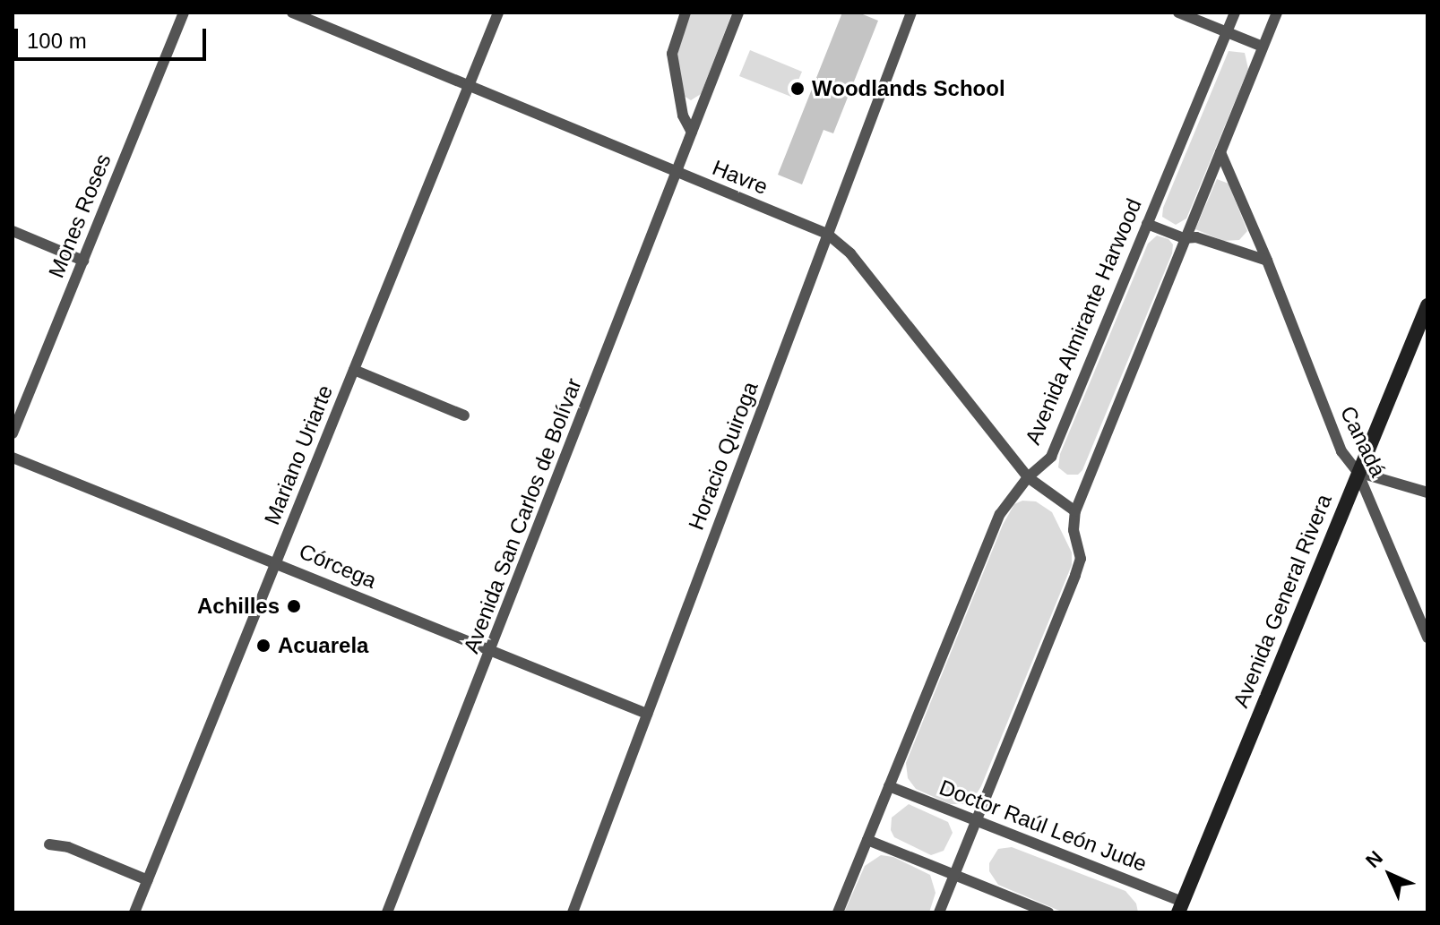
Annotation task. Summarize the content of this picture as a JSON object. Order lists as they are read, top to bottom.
{
  "streets": {
    "main road": ["Avenida General Rivera"],
    "street": [
      "Havre",
      "Mones Roses",
      "Avenida Almirante Harwood",
      "Canadá",
      "Mariano Uriarte",
      "Horacio Quiroga",
      "Avenida San Carlos de Bolívar",
      "Córcega",
      "Doctor Raúl León Jude"
    ]
  },
  "crossings": [
    ["Havre", "Avenida Almirante Harwood"],
    ["Havre", "Mariano Uriarte"],
    ["Havre", "Horacio Quiroga"],
    ["Havre", "Avenida San Carlos de Bolívar"],
    ["Avenida Almirante Harwood", "Doctor Raúl León Jude"],
    ["Canadá", "Avenida General Rivera"],
    ["Mariano Uriarte", "Córcega"],
    ["Horacio Quiroga", "Córcega"],
    ["Avenida San Carlos de Bolívar", "Córcega"],
    ["Avenida General Rivera", "Doctor Raúl León Jude"]
  ],
  "places": ["Woodlands School", "Achilles", "Acuarela"],
  "scale_bar": "100 m",
  "north": "top left"
}
